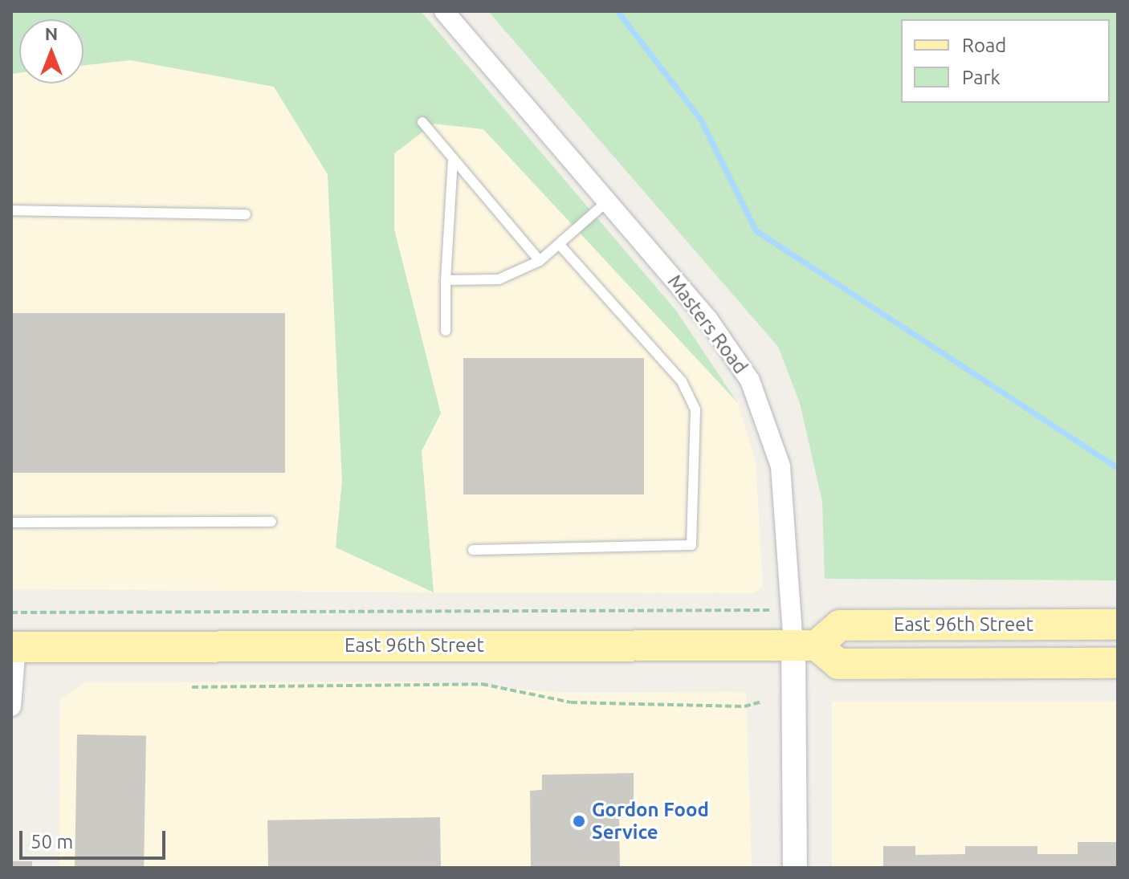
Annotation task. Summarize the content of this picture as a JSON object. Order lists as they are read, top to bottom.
{
  "streets": {
    "main road": ["East 96th Street"],
    "street": ["Masters Road"]
  },
  "crossings": [
    ["Masters Road", "East 96th Street"]
  ],
  "places": ["Gordon Food Service"],
  "legend": ["Road", "Park"],
  "scale_bar": "50 m",
  "north": "top"
}
